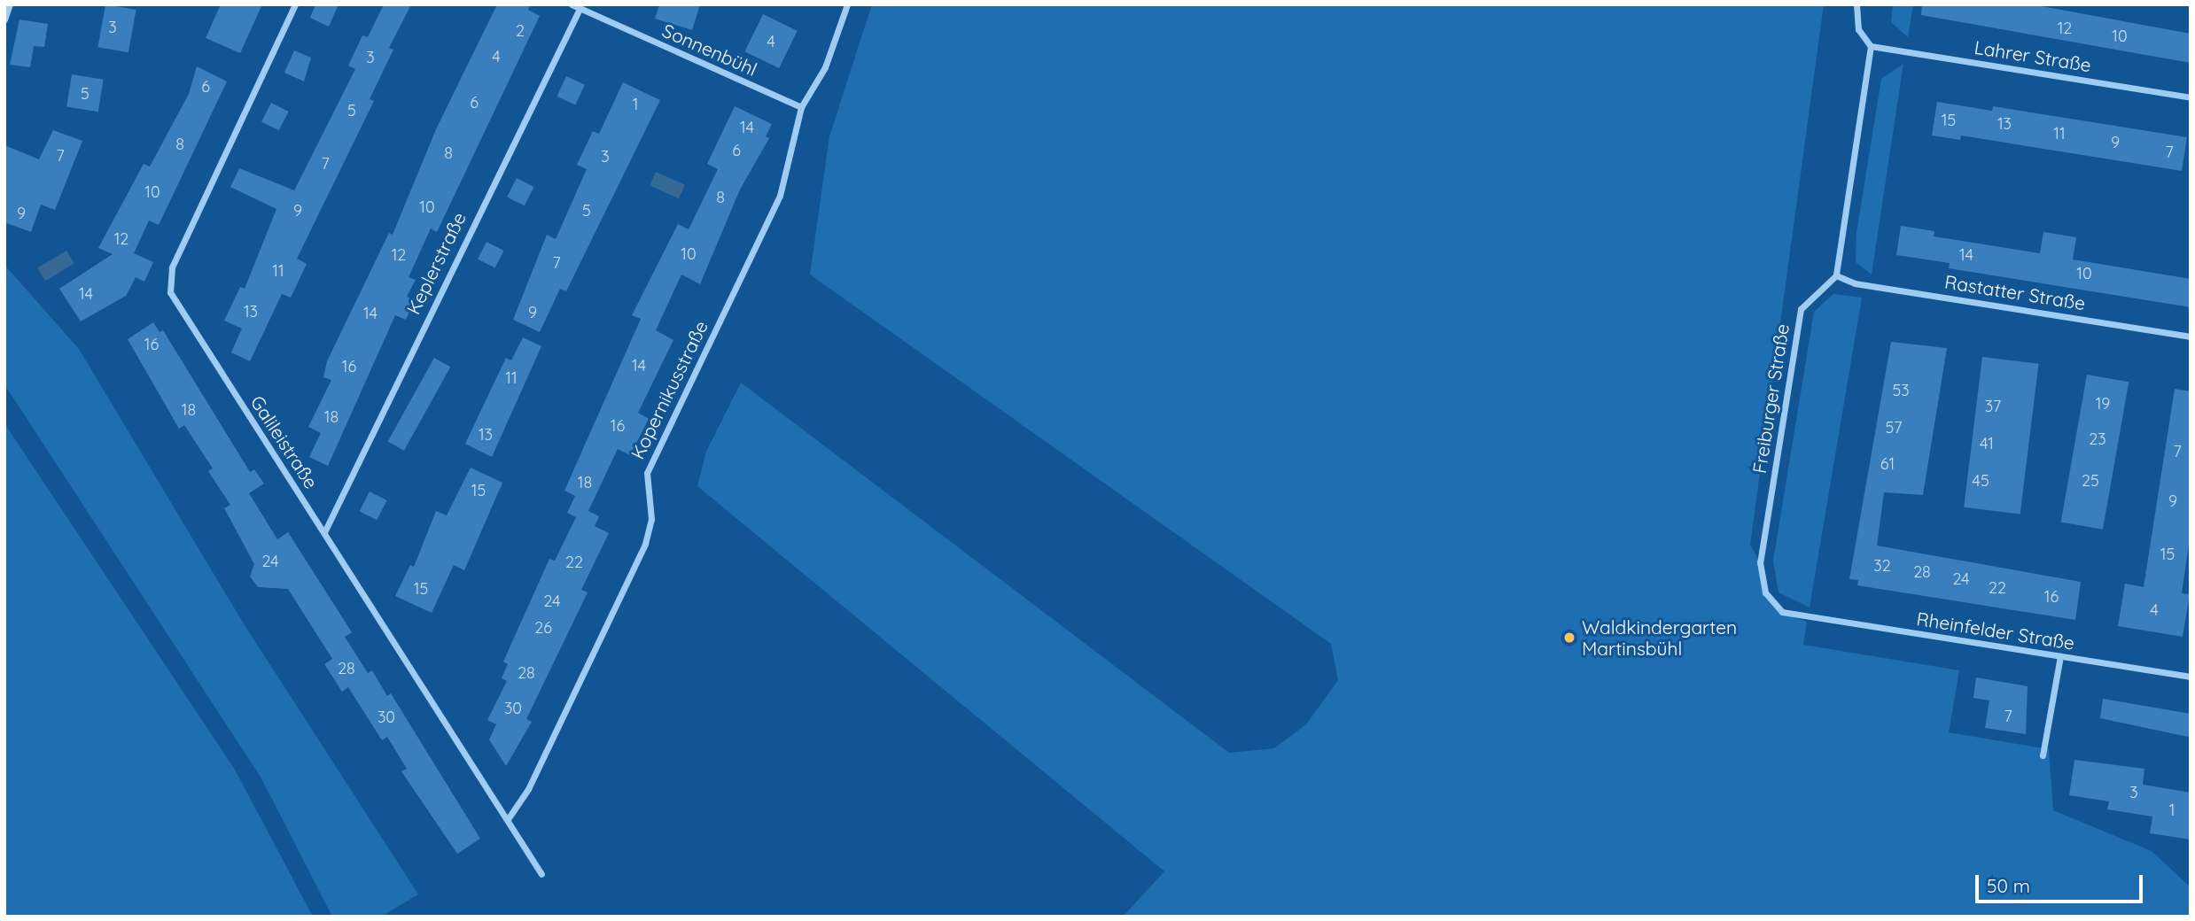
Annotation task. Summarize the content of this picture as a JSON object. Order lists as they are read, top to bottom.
{
  "streets": {
    "street": [
      "Sonnenbühl",
      "Lahrer Straße",
      "Keplerstraße",
      "Rastatter Straße",
      "Kopernikusstraße",
      "Freiburger Straße",
      "Galileistraße",
      "Rheinfelder Straße"
    ]
  },
  "crossings": [
    ["Sonnenbühl", "Keplerstraße"],
    ["Sonnenbühl", "Kopernikusstraße"],
    ["Keplerstraße", "Galileistraße"],
    ["Rastatter Straße", "Freiburger Straße"],
    ["Kopernikusstraße", "Galileistraße"],
    ["Freiburger Straße", "Rheinfelder Straße"]
  ],
  "places": ["Waldkindergarten Martinsbühl"],
  "house_numbers": [
    "3",
    "12",
    "2",
    "10",
    "4",
    "4",
    "3",
    "6",
    "5",
    "6",
    "1",
    "5",
    "15",
    "13",
    "14",
    "11",
    "9",
    "8",
    "6",
    "7",
    "8",
    "7",
    "3",
    "7",
    "10",
    "8",
    "10",
    "9",
    "5",
    "9",
    "12",
    "10",
    "12",
    "14",
    "7",
    "11",
    "10",
    "14",
    "13",
    "9",
    "14",
    "16",
    "14",
    "16",
    "11",
    "53",
    "19",
    "37",
    "18",
    "18",
    "16",
    "57",
    "13",
    "23",
    "41",
    "7",
    "61",
    "45",
    "25",
    "18",
    "15",
    "9",
    "15",
    "24",
    "22",
    "32",
    "28",
    "24",
    "22",
    "15",
    "16",
    "24",
    "4",
    "26",
    "28",
    "28",
    "30",
    "7",
    "30",
    "3",
    "1"
  ],
  "scale_bar": "50 m"
}
